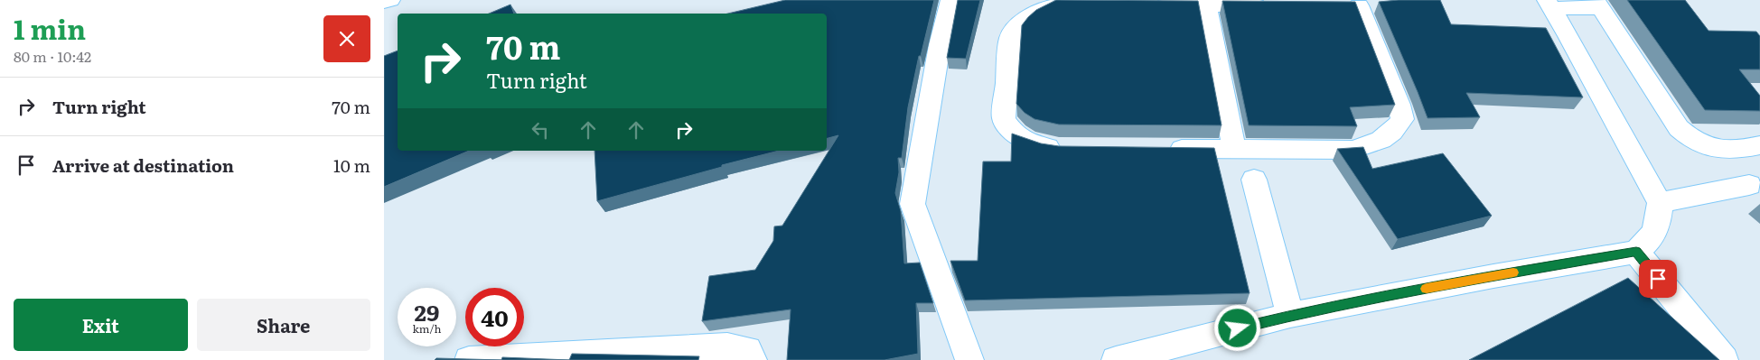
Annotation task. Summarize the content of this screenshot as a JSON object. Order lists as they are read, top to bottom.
{
  "page": {
    "heading": ["1 min", "80 m · 10:42"],
    "turn": ["70 m", "Turn right"],
    "list": [
      {
        "name": "Turn right",
        "value": "70 m"
      },
      {
        "name": "Arrive at destination",
        "value": "10 m"
      }
    ],
    "speed": "29 km/h",
    "limit": "40",
    "buttons": ["Exit", "Share"]
  }
}
